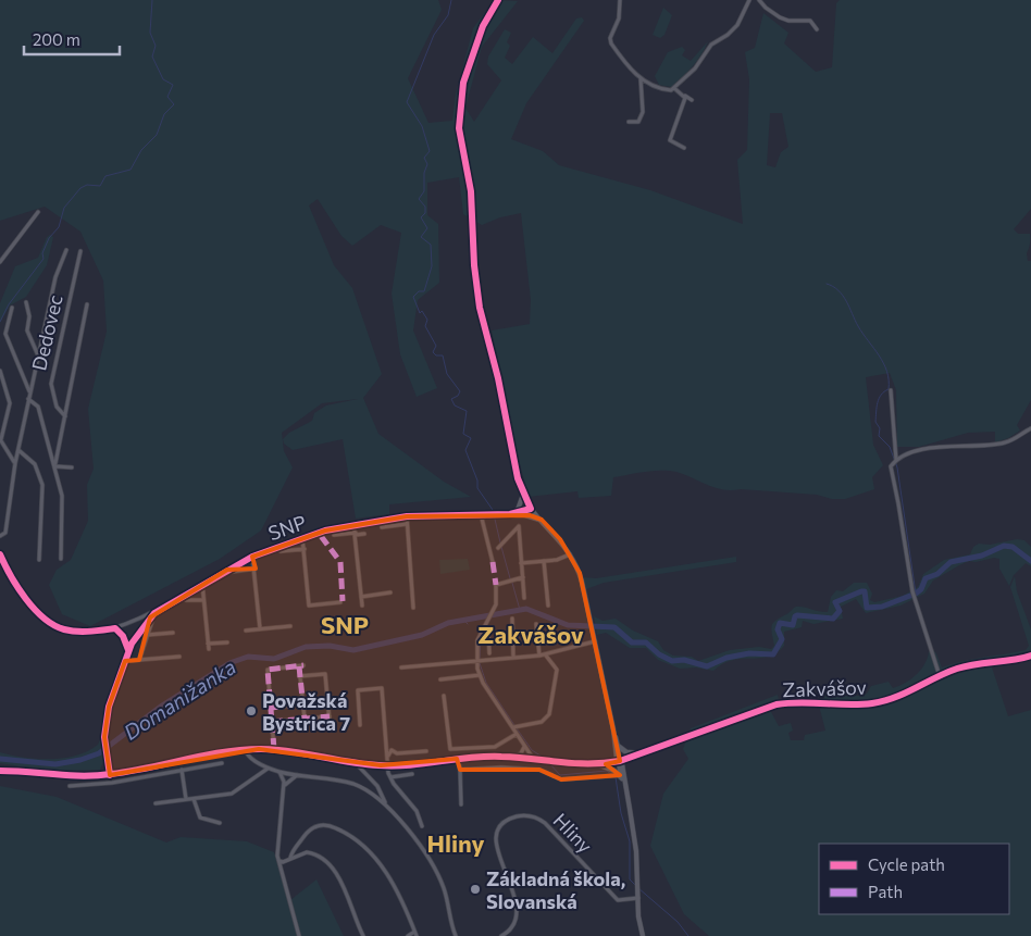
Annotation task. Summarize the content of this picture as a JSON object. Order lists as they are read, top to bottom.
{
  "streets": {
    "main road": ["Zakvášov"],
    "street": ["Dedovec", "SNP", "Hliny"]
  },
  "districts": ["SNP", "Zakvášov", "Hliny"],
  "water": ["Domanižanka"],
  "places": ["Považská Bystrica 7", "Základná škola, Slovanská"],
  "legend": ["Cycle path", "Path"],
  "scale_bar": "200 m"
}
